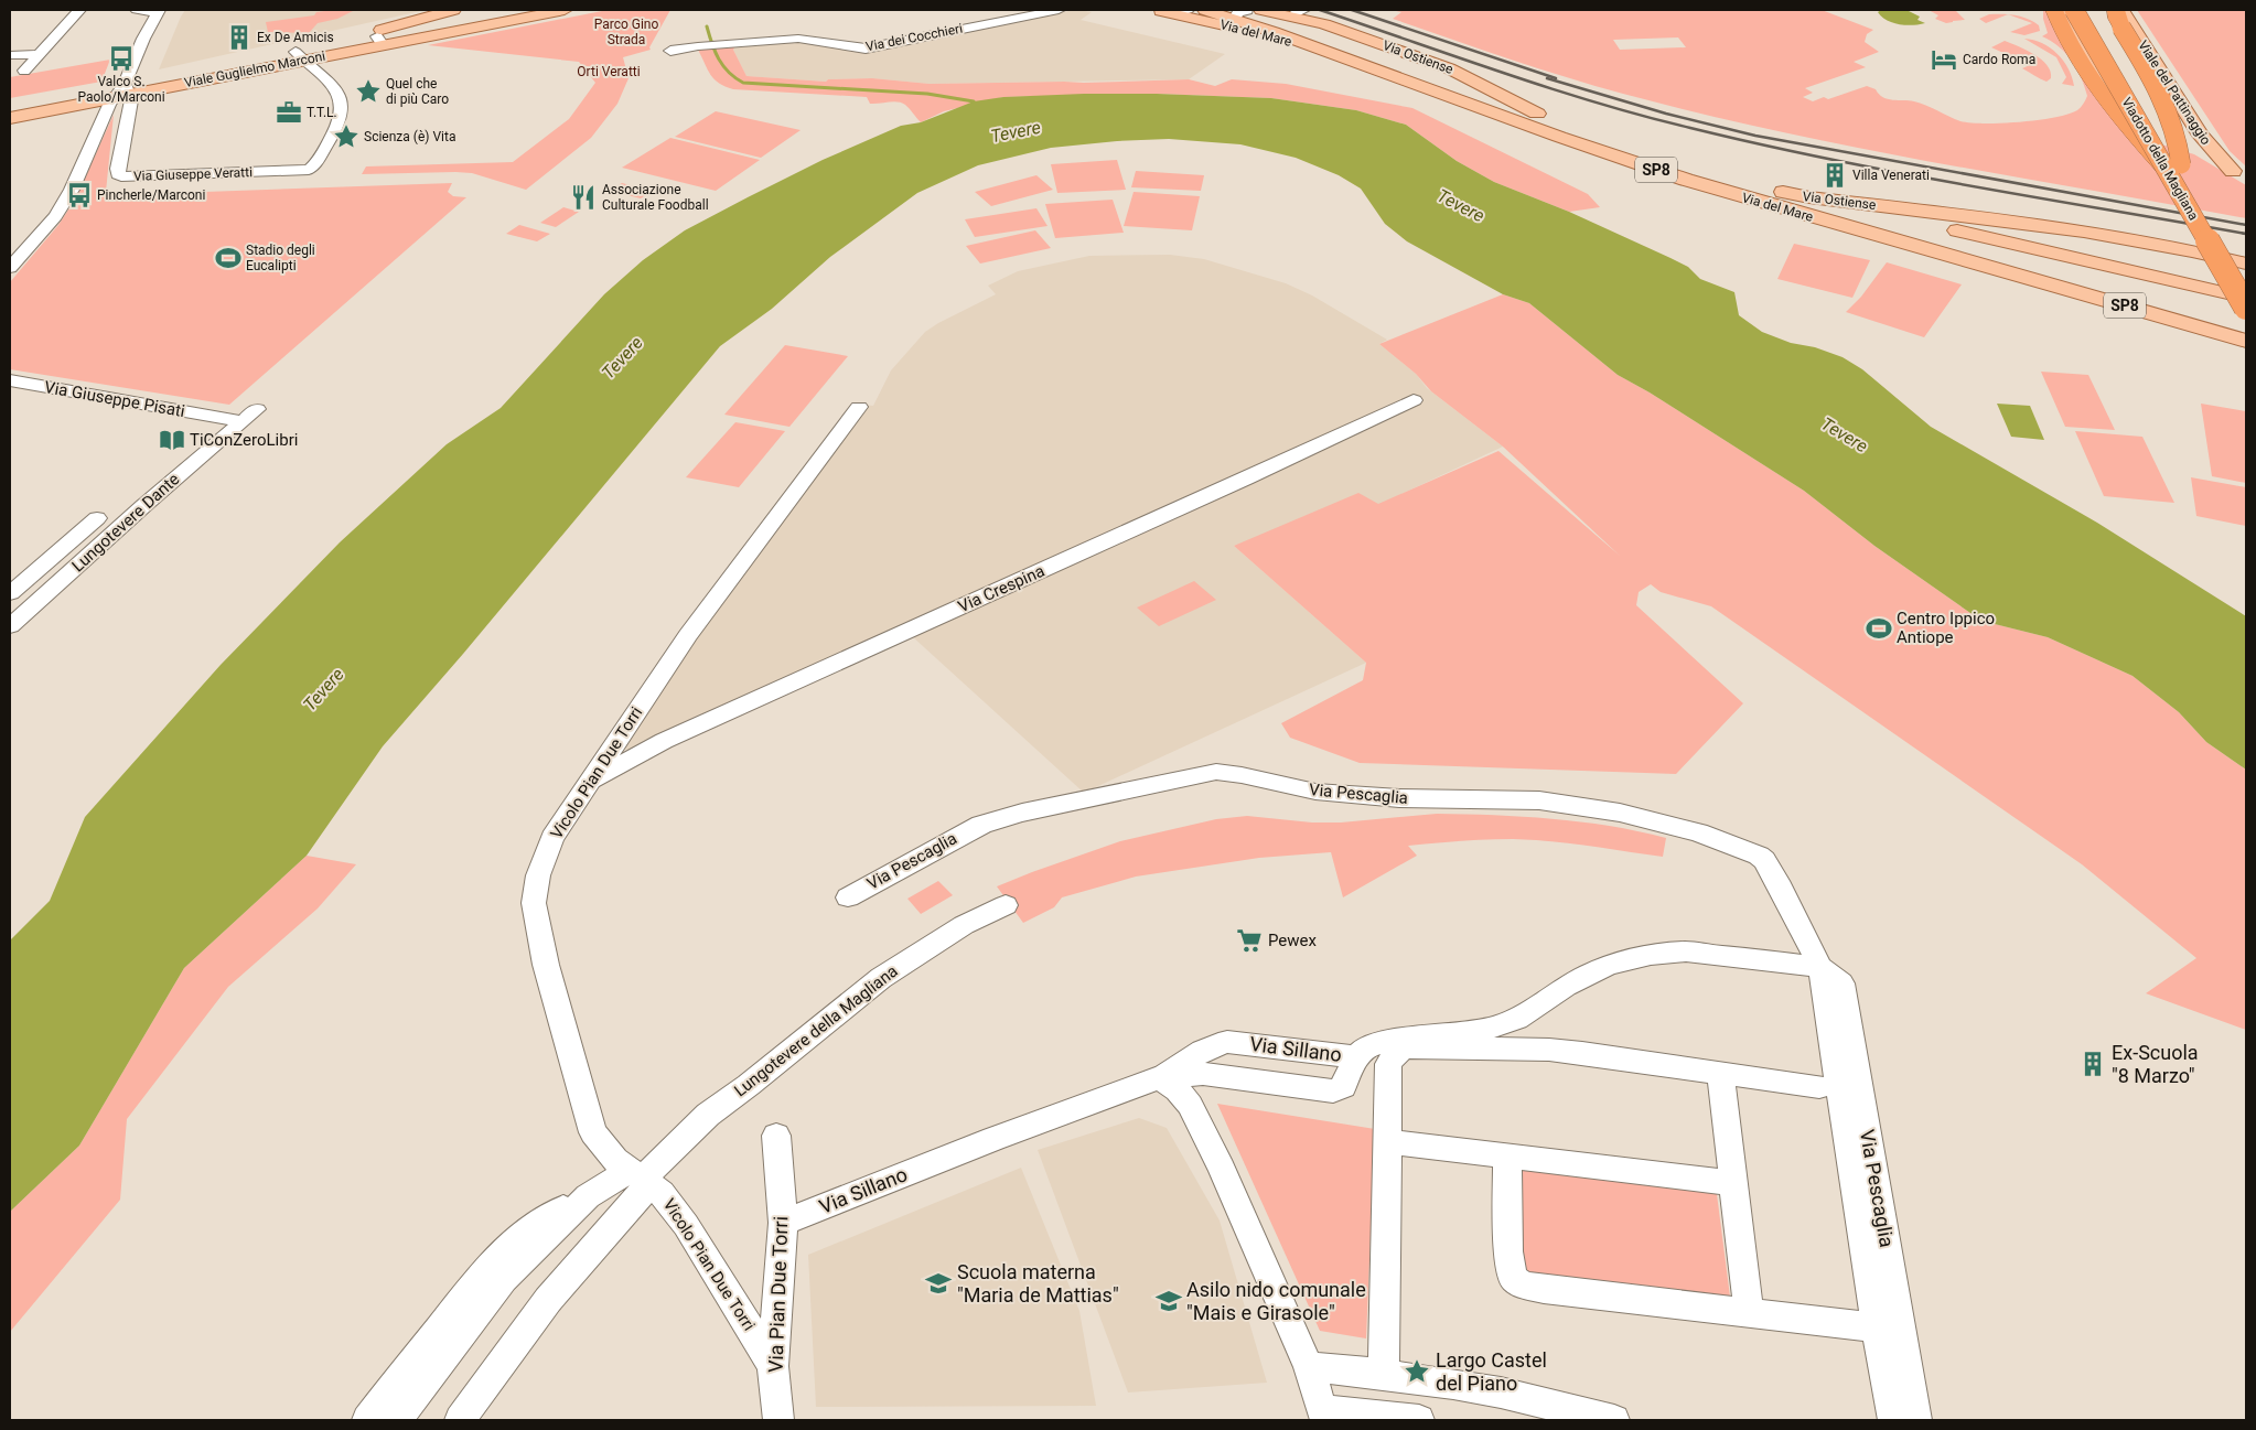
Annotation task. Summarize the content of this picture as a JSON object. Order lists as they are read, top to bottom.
{
  "streets": {
    "highway": ["Viadotto della Magliana"],
    "main road": [
      "Via del Mare",
      "Via Ostiense",
      "Viale Guglielmo Marconi",
      "Viale del Pattinaggio",
      "SP8"
    ],
    "street": [
      "Via dei Cocchieri",
      "Via Giuseppe Veratti",
      "Via Giuseppe Pisati",
      "Lungotevere Dante",
      "Via Crespina",
      "Vicolo Pian Due Torri",
      "Via Pescaglia",
      "Lungotevere della Magliana",
      "Via Sillano",
      "Via Pian Due Torri"
    ]
  },
  "crossings": [
    ["Via del Mare", "Via Ostiense"],
    ["Viale Guglielmo Marconi", "Via Giuseppe Veratti"],
    ["Viale del Pattinaggio", "Viadotto della Magliana"],
    ["Via Giuseppe Pisati", "Lungotevere Dante"],
    ["Via Crespina", "Vicolo Pian Due Torri"],
    ["Vicolo Pian Due Torri", "Lungotevere della Magliana"],
    ["Vicolo Pian Due Torri", "Via Pian Due Torri"],
    ["Via Sillano", "Via Pian Due Torri"]
  ],
  "water": ["Tevere"],
  "parks": ["Parco Gino Strada", "Orti Veratti"],
  "places": {
    "building": ["Ex De Amicis", "Villa Venerati", "Ex-Scuola \"8 Marzo\""],
    "bus stop": ["Valco S. Paolo/Marconi", "Pincherle/Marconi"],
    "hotel": ["Cardo Roma"],
    "place": ["Quel che di più Caro", "Scienza (è) Vita", "Largo Castel del Piano"],
    "office": ["T.T.L."],
    "restaurant": ["Associazione Culturale Foodball"],
    "sports": ["Stadio degli Eucalipti", "Centro Ippico Antiope"],
    "library": ["TiConZeroLibri"],
    "supermarket": ["Pewex"],
    "school or university": ["Scuola materna \"Maria de Mattias\"", "Asilo nido comunale \"Mais e Girasole\""]
  }
}
